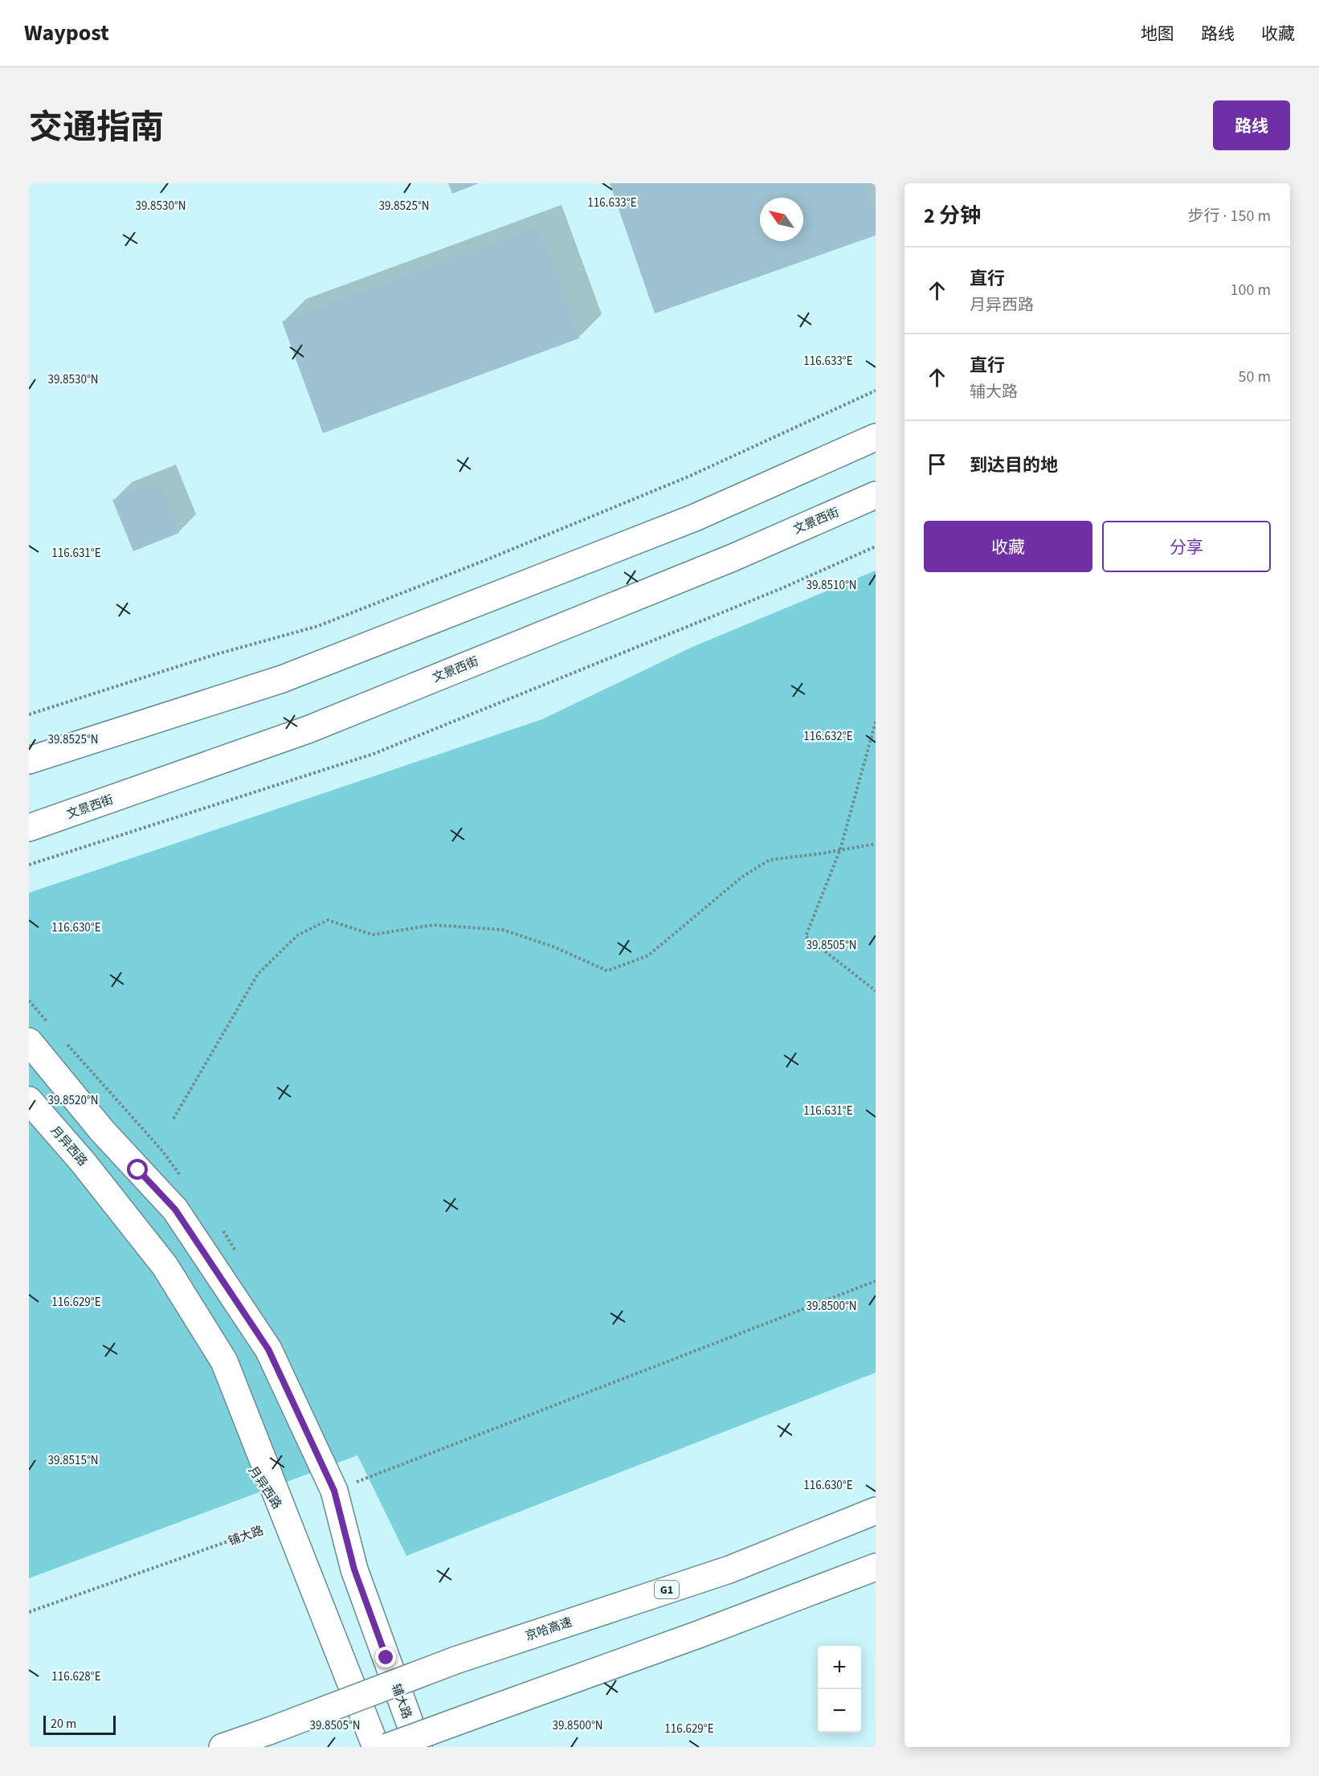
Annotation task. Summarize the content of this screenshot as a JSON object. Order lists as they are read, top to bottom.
{
  "streets": {
    "main road": [
      "文景西街",
      "月异西路",
      "G1",
      "京哈高速",
      "辅大路"
    ],
    "path": ["铺大路"]
  },
  "crossings": [
    ["月异西路", "铺大路"]
  ],
  "scale_bar": "20 m",
  "north": "top left",
  "page": {
    "header": "Waypost",
    "nav": ["地图", "路线", "收藏"],
    "title": "交通指南",
    "buttons": [
      "路线",
      ["收藏", "分享"]
    ],
    "heading": ["2 分钟", "步行 · 150 m"],
    "list": [
      ["直行", "月异西路", "100 m"],
      ["直行", "辅大路", "50 m"],
      "到达目的地"
    ],
    "map_buttons": ["+", "−"],
    "scale": "20 m"
  },
  "coordinates": [
    "116.633°E",
    "39.8530°N",
    "39.8525°N",
    "116.631°E",
    "39.8510°N",
    "116.632°E",
    "116.630°E",
    "39.8505°N",
    "39.8520°N",
    "116.629°E",
    "39.8500°N",
    "39.8515°N",
    "116.628°E"
  ]
}
